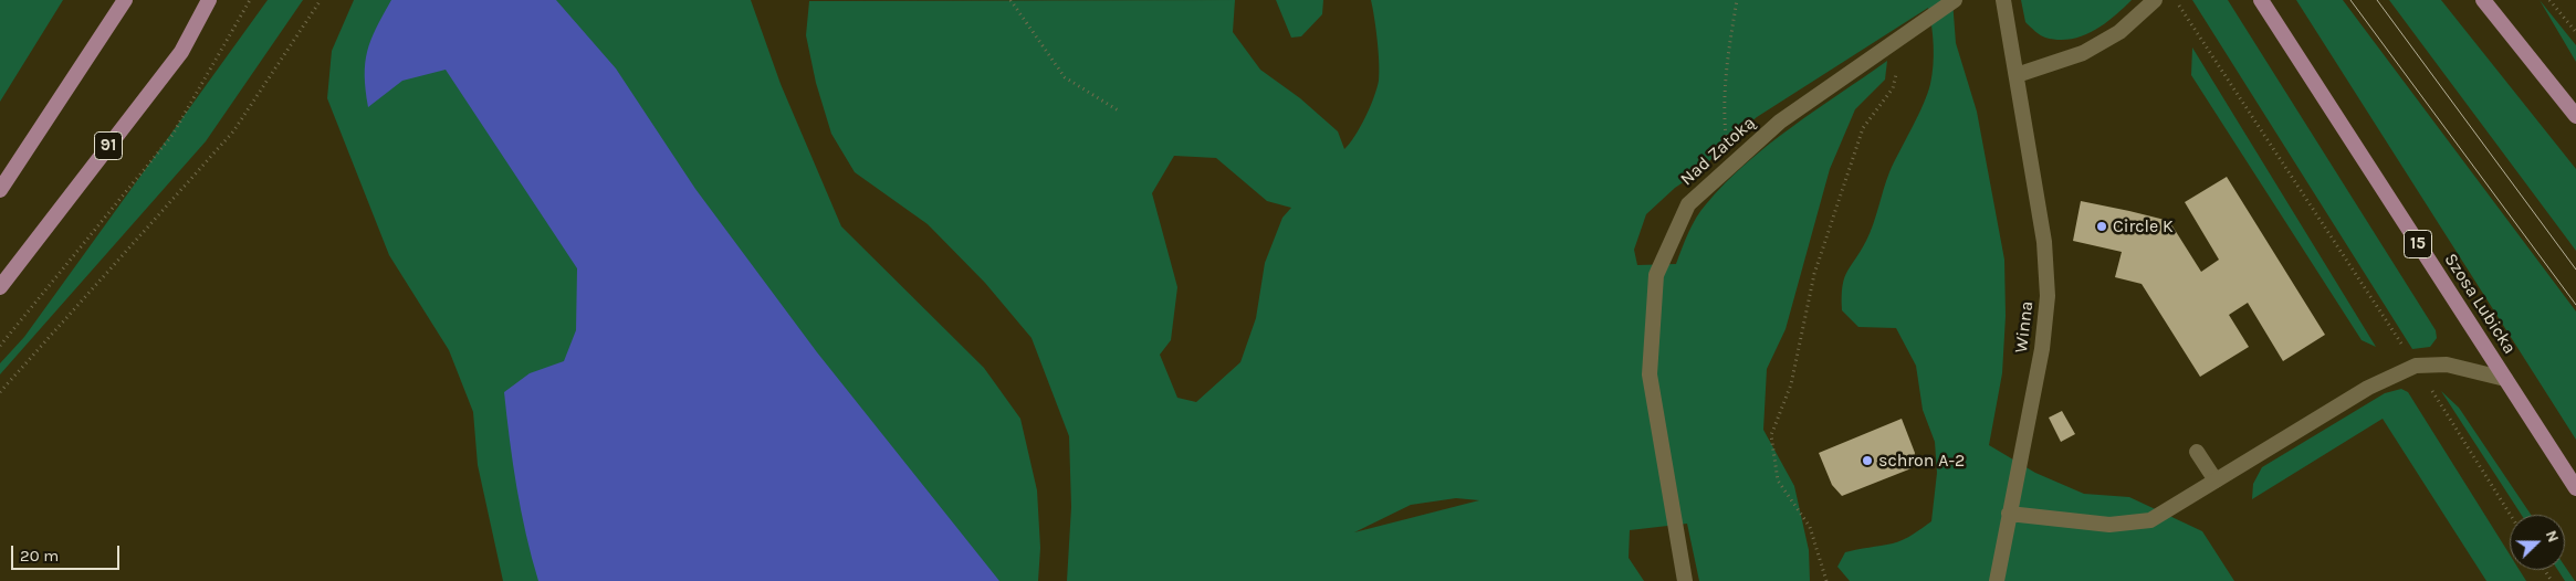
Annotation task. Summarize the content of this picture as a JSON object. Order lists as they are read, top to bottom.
{
  "streets": {
    "main road": ["91", "15", "Szosa Lubicka"],
    "street": ["Nad Zatoką", "Winna"]
  },
  "places": ["Circle K", "schron A-2"],
  "scale_bar": "20 m",
  "north": "right"
}
